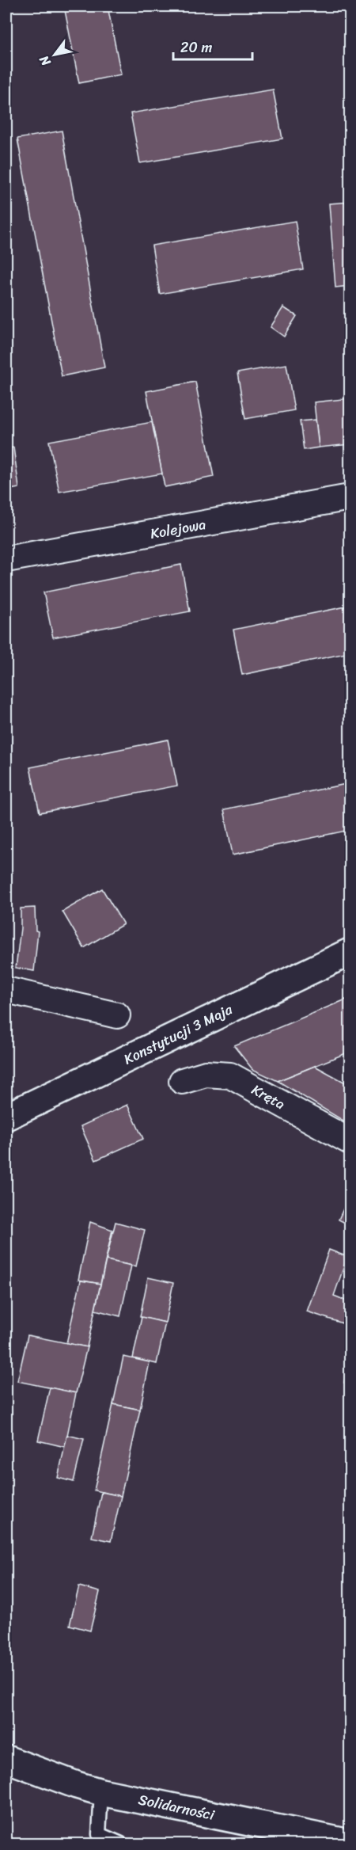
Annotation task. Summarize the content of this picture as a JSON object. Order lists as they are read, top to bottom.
{
  "streets": {
    "main road": ["Konstytucji 3 Maja", "Solidarności"],
    "street": ["Kolejowa", "Kręta"]
  },
  "scale_bar": "20 m",
  "north": "bottom left"
}
